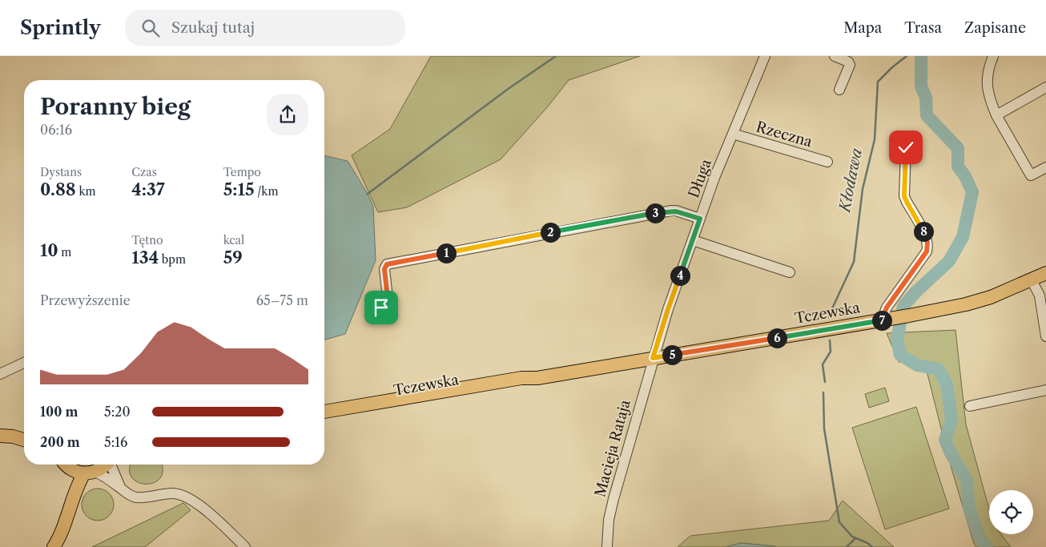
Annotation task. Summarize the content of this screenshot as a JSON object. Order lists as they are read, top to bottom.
{
  "streets": {
    "main road": ["Tczewska"],
    "street": ["Rzeczna", "Długa", "Macieja Rataja"]
  },
  "crossings": [
    ["Rzeczna", "Długa"],
    ["Długa", "Tczewska"],
    ["Długa", "Macieja Rataja"],
    ["Tczewska", "Macieja Rataja"]
  ],
  "water": ["Kłodawa"],
  "page": {
    "header": "Sprintly",
    "search": "Szukaj tutaj",
    "nav": ["Mapa", "Trasa", "Zapisane"],
    "heading": ["Poranny bieg", "06:16"],
    "stats": [
      ["Dystans", "0.88 km"],
      ["Czas", "4:37"],
      ["Tempo", "5:15 /km"],
      ["10 m"],
      ["Tętno", "134 bpm"],
      ["kcal", "59"]
    ],
    "pins": [
      "3",
      "8",
      "2",
      "1",
      "4",
      "7",
      "6",
      "5"
    ],
    "chart": ["Przewyższenie", "65–75 m"],
    "list": [
      {
        "name": "100 m",
        "note": "5:20"
      },
      {
        "name": "200 m",
        "note": "5:16"
      }
    ]
  }
}
